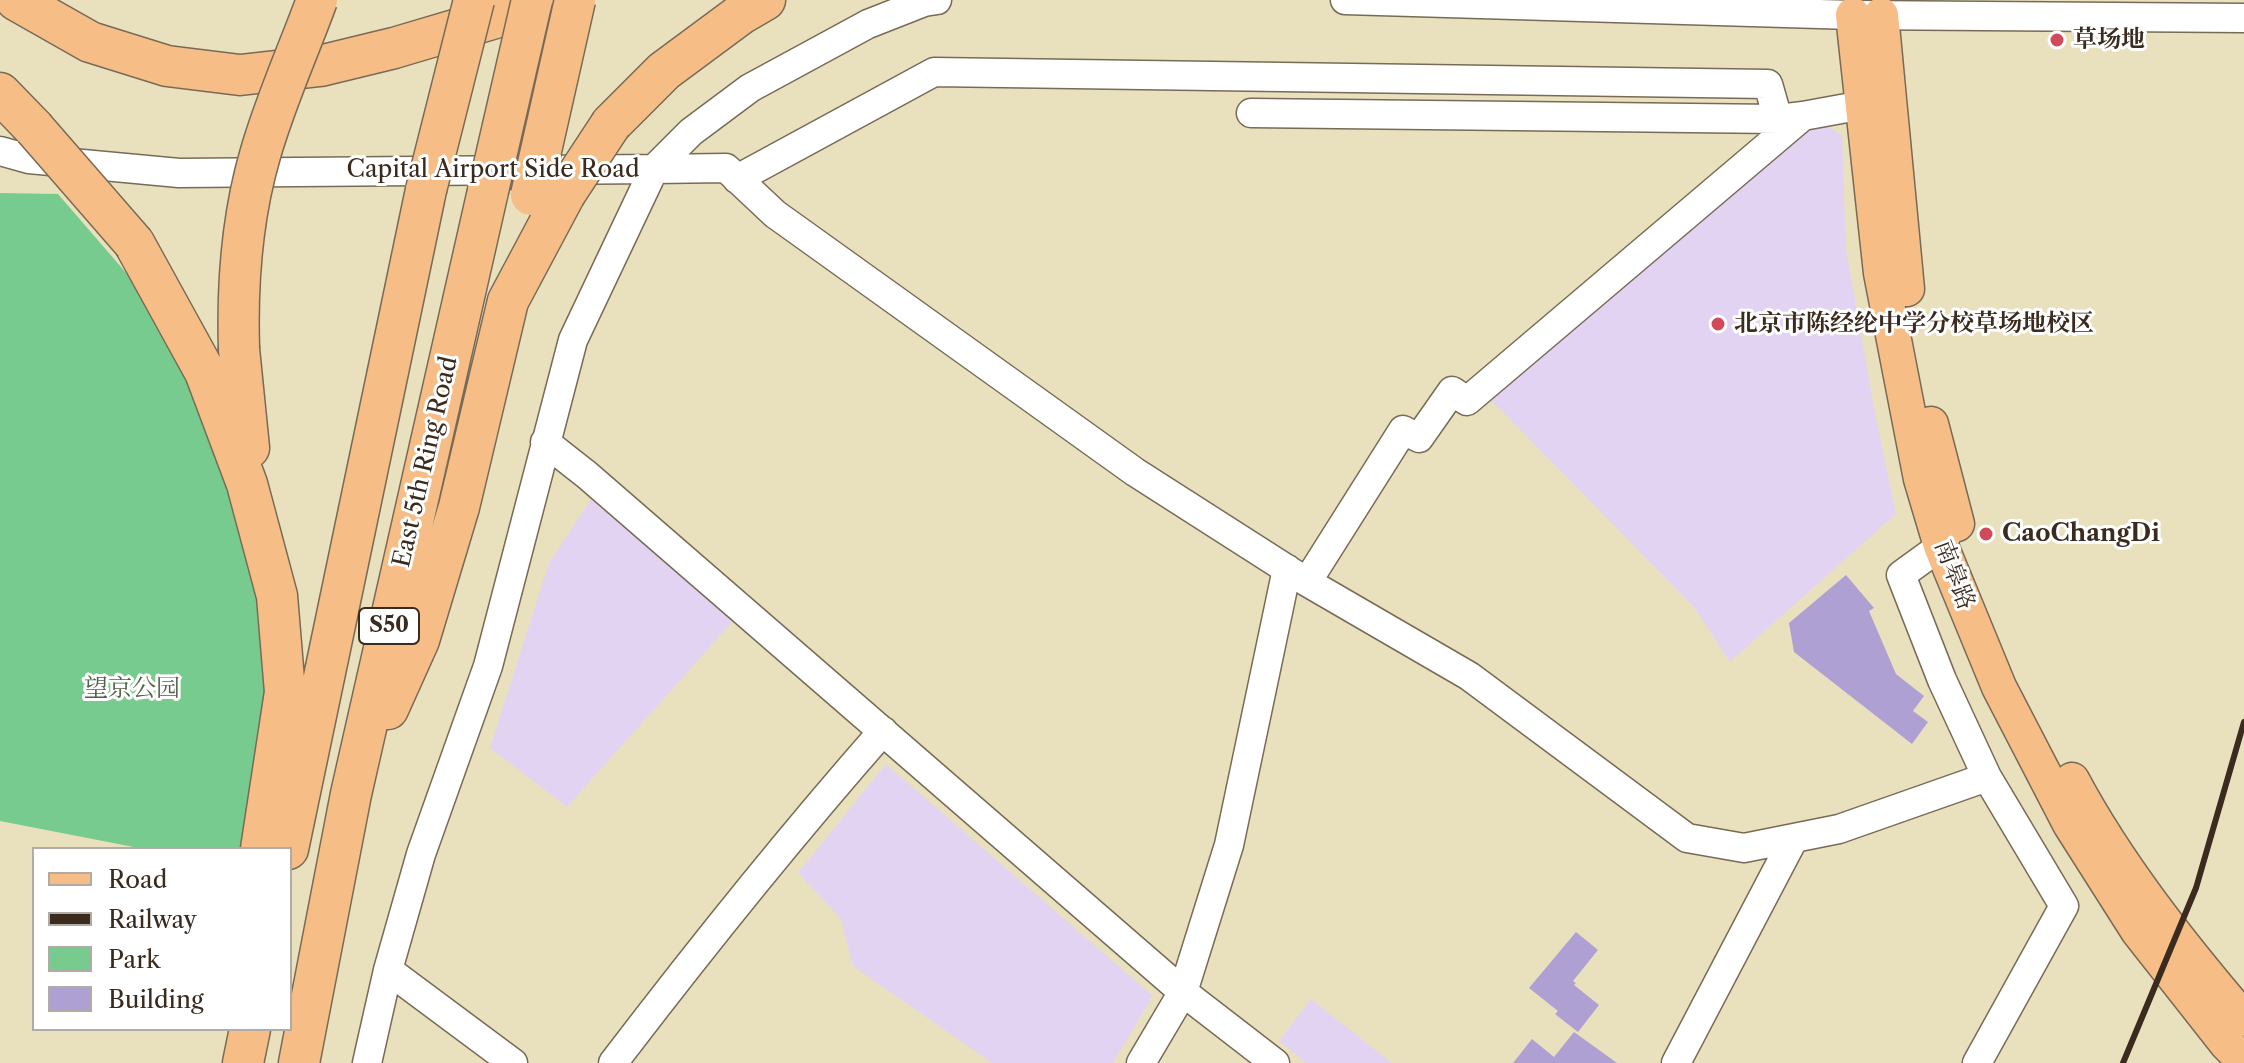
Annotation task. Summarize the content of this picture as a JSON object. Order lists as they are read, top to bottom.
{
  "streets": {
    "highway": ["East 5th Ring Road", "S50"],
    "main road": ["南皋路"],
    "street": ["Capital Airport Side Road"]
  },
  "parks": ["望京公园"],
  "places": ["草场地", "北京市陈经纶中学分校草场地校区", "CaoChangDi"],
  "legend": [
    "Road",
    "Railway",
    "Park",
    "Building"
  ]
}
